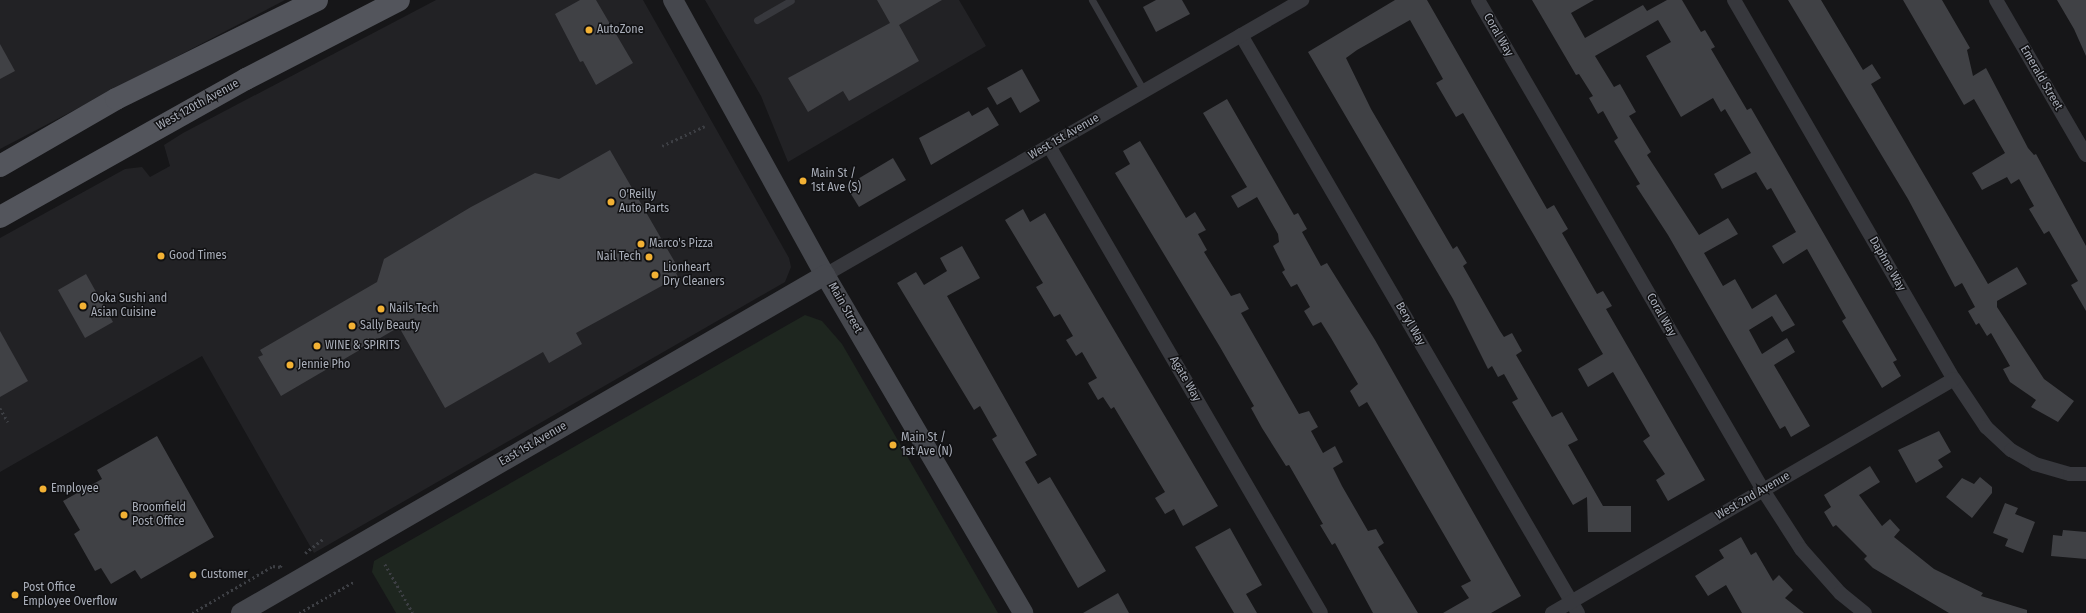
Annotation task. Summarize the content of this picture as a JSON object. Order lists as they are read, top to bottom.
{
  "streets": {
    "main road": ["West 120th Avenue", "Main Street", "East 1st Avenue"],
    "street": [
      "Coral Way",
      "Emerald Street",
      "West 1st Avenue",
      "Daphne Way",
      "Beryl Way",
      "Agate Way",
      "West 2nd Avenue"
    ]
  },
  "crossings": [
    ["Coral Way", "West 2nd Avenue"],
    ["West 1st Avenue", "Main Street"],
    ["West 1st Avenue", "Beryl Way"],
    ["West 1st Avenue", "Agate Way"],
    ["West 1st Avenue", "East 1st Avenue"],
    ["Daphne Way", "West 2nd Avenue"],
    ["Main Street", "East 1st Avenue"],
    ["Beryl Way", "West 2nd Avenue"]
  ],
  "places": [
    "AutoZone",
    "Main St / 1st Ave (S)",
    "O'Reilly Auto Parts",
    "Marco's Pizza",
    "Good Times",
    "Nail Tech",
    "Lionheart Dry Cleaners",
    "Ooka Sushi and Asian Cuisine",
    "Nails Tech",
    "Sally Beauty",
    "WINE & SPIRITS",
    "Jennie Pho",
    "Main St / 1st Ave (N)",
    "Employee",
    "Broomfield Post Office",
    "Customer",
    "Post Office Employee Overflow"
  ]
}
